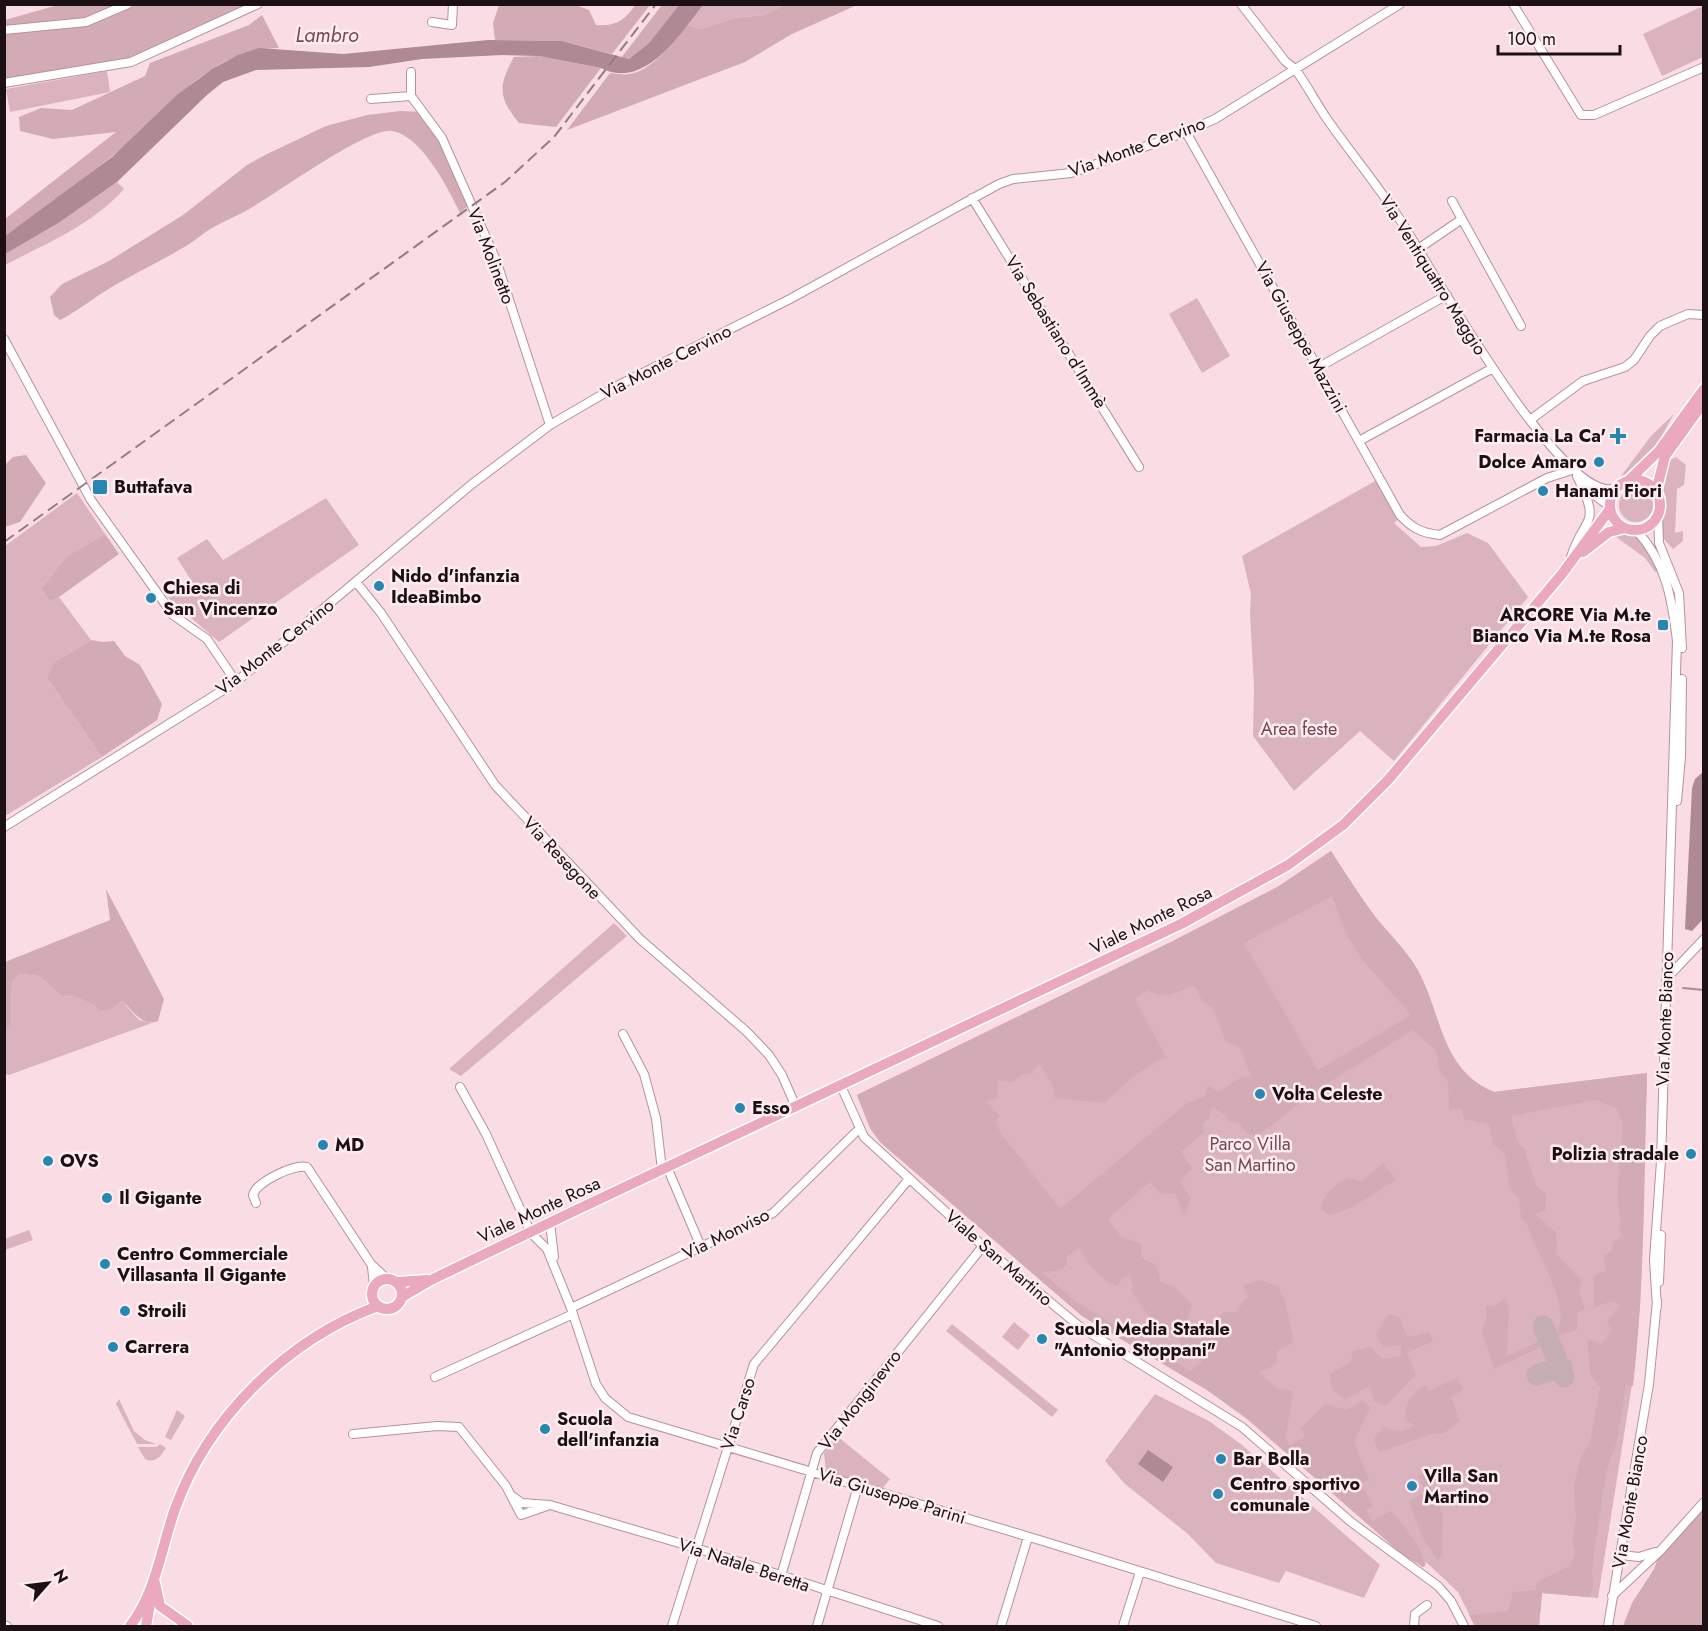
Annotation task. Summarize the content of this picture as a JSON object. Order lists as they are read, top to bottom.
{
  "streets": {
    "main road": ["Viale Monte Rosa"],
    "street": [
      "Via Monte Cervino",
      "Via Molinetto",
      "Via Ventiquattro Maggio",
      "Via Sebastiano d'Immè",
      "Via Giuseppe Mazzini",
      "Via Resegone",
      "Via Monte Bianco",
      "Via Monviso",
      "Viale San Martino",
      "Via Monginevro",
      "Via Carso",
      "Via Giuseppe Parini",
      "Via Natale Beretta"
    ]
  },
  "crossings": [
    ["Via Monte Cervino", "Via Molinetto"],
    ["Via Monte Cervino", "Via Ventiquattro Maggio"],
    ["Via Monte Cervino", "Via Sebastiano d'Immè"],
    ["Via Monte Cervino", "Via Giuseppe Mazzini"],
    ["Via Monte Cervino", "Via Resegone"],
    ["Via Ventiquattro Maggio", "Via Giuseppe Mazzini"],
    ["Via Ventiquattro Maggio", "Viale Monte Rosa"],
    ["Via Ventiquattro Maggio", "Via Monte Bianco"],
    ["Via Resegone", "Viale Monte Rosa"],
    ["Viale Monte Rosa", "Via Monte Bianco"],
    ["Viale Monte Rosa", "Viale San Martino"],
    ["Viale Monte Rosa", "Via Giuseppe Parini"],
    ["Via Monviso", "Viale San Martino"],
    ["Via Monviso", "Via Giuseppe Parini"],
    ["Viale San Martino", "Via Monginevro"],
    ["Viale San Martino", "Via Carso"],
    ["Via Monginevro", "Via Giuseppe Parini"],
    ["Via Monginevro", "Via Natale Beretta"],
    ["Via Carso", "Via Giuseppe Parini"],
    ["Via Carso", "Via Natale Beretta"]
  ],
  "water": ["Lambro"],
  "parks": ["Area feste", "Parco Villa San Martino"],
  "places": {
    "health": ["Farmacia La Ca'"],
    "other": [
      "Dolce Amaro",
      "Hanami Fiori",
      "Nido d'infanzia IdeaBimbo",
      "Chiesa di San Vincenzo",
      "Volta Celeste",
      "Esso",
      "MD",
      "Polizia stradale",
      "OVS",
      "Il Gigante",
      "Centro Commerciale Villasanta Il Gigante",
      "Stroili",
      "Scuola Media Statale \"Antonio Stoppani\"",
      "Carrera",
      "Scuola dell'infanzia",
      "Bar Bolla",
      "Villa San Martino",
      "Centro sportivo comunale"
    ],
    "transit": ["Buttafava", "ARCORE Via M.te Bianco Via M.te Rosa"]
  },
  "scale_bar": "100 m",
  "north": "top right"
}
